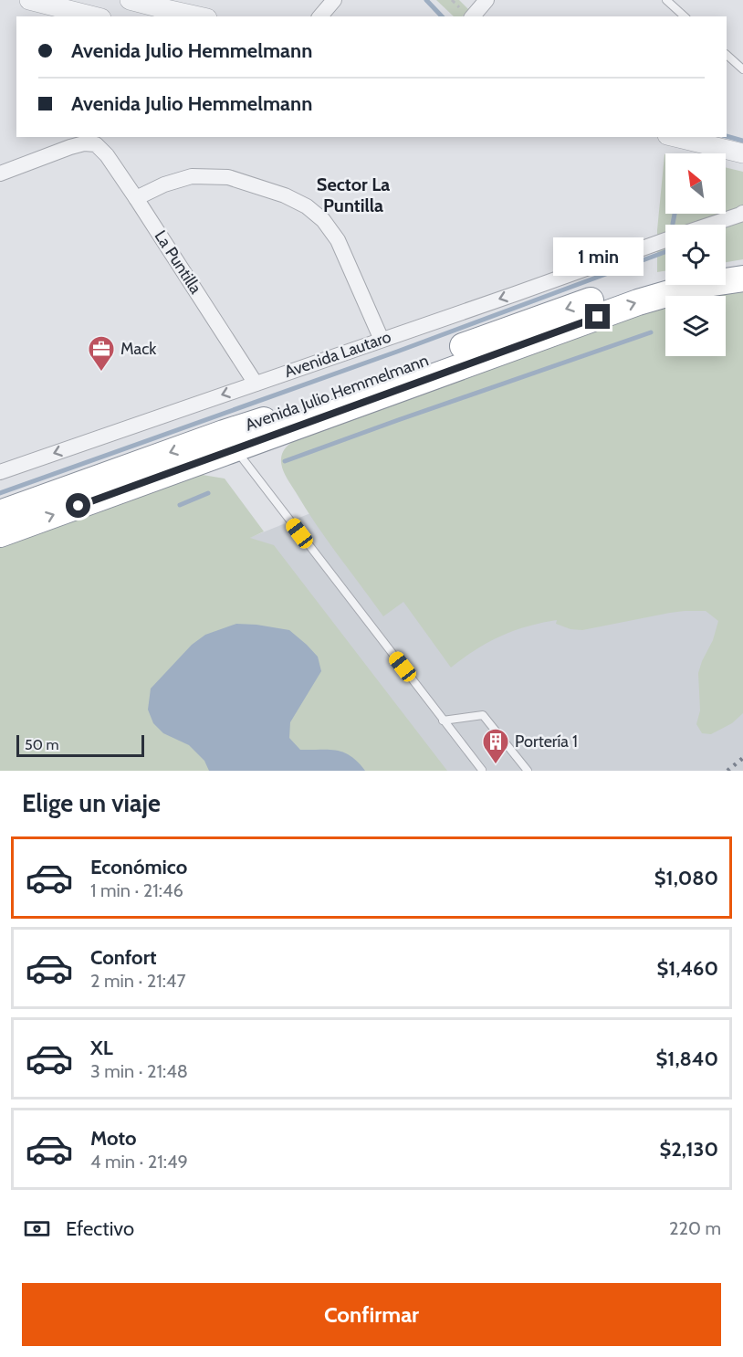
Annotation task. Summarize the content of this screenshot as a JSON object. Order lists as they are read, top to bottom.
{
  "streets": {
    "highway": ["Avenida Julio Hemmelmann"],
    "street": ["La Puntilla", "Avenida Lautaro"]
  },
  "crossings": [
    ["La Puntilla", "Avenida Lautaro"]
  ],
  "one_way": ["Avenida Lautaro"],
  "districts": ["Sector La Puntilla"],
  "places": {
    "office": ["Mack"],
    "building": ["Portería 1"]
  },
  "scale_bar": "50 m",
  "north": "top left",
  "page": {
    "banner": ["Avenida Julio Hemmelmann", "Avenida Julio Hemmelmann"],
    "bubble": "1 min",
    "scale": "50 m",
    "heading": "Elige un viaje",
    "list": [
      {
        "name": "Económico",
        "note": "1 min · 21:46",
        "value": "$1,080"
      },
      {
        "name": "Confort",
        "note": "2 min · 21:47",
        "value": "$1,460"
      },
      {
        "name": "XL",
        "note": "3 min · 21:48",
        "value": "$1,840"
      },
      {
        "name": "Moto",
        "note": "4 min · 21:49",
        "value": "$2,130"
      }
    ],
    "pay": ["Efectivo", "220 m"],
    "buttons": "Confirmar"
  }
}
